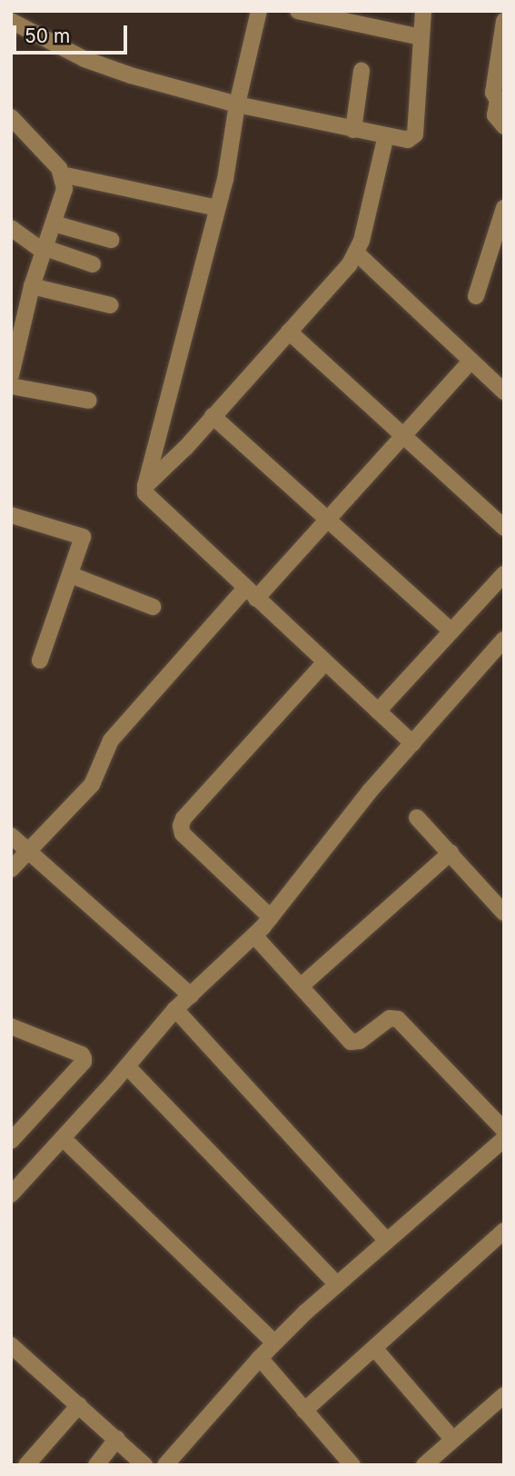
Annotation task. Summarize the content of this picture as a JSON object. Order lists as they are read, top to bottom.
{
  "scale_bar": "50 m"
}
